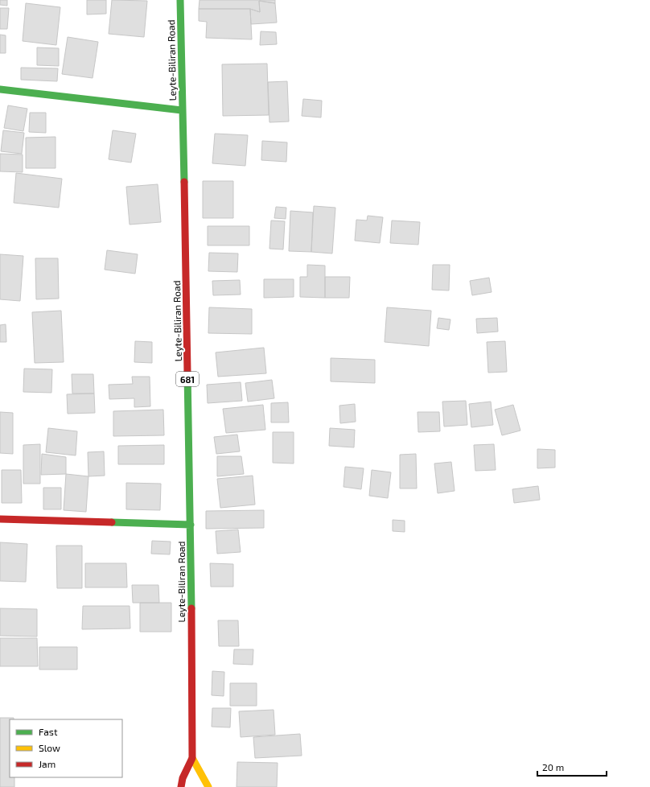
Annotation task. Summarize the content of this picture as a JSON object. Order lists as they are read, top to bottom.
{
  "streets": {
    "main road": ["Leyte-Biliran Road", "681"]
  },
  "legend": ["Fast", "Slow", "Jam"],
  "scale_bar": "20 m"
}
